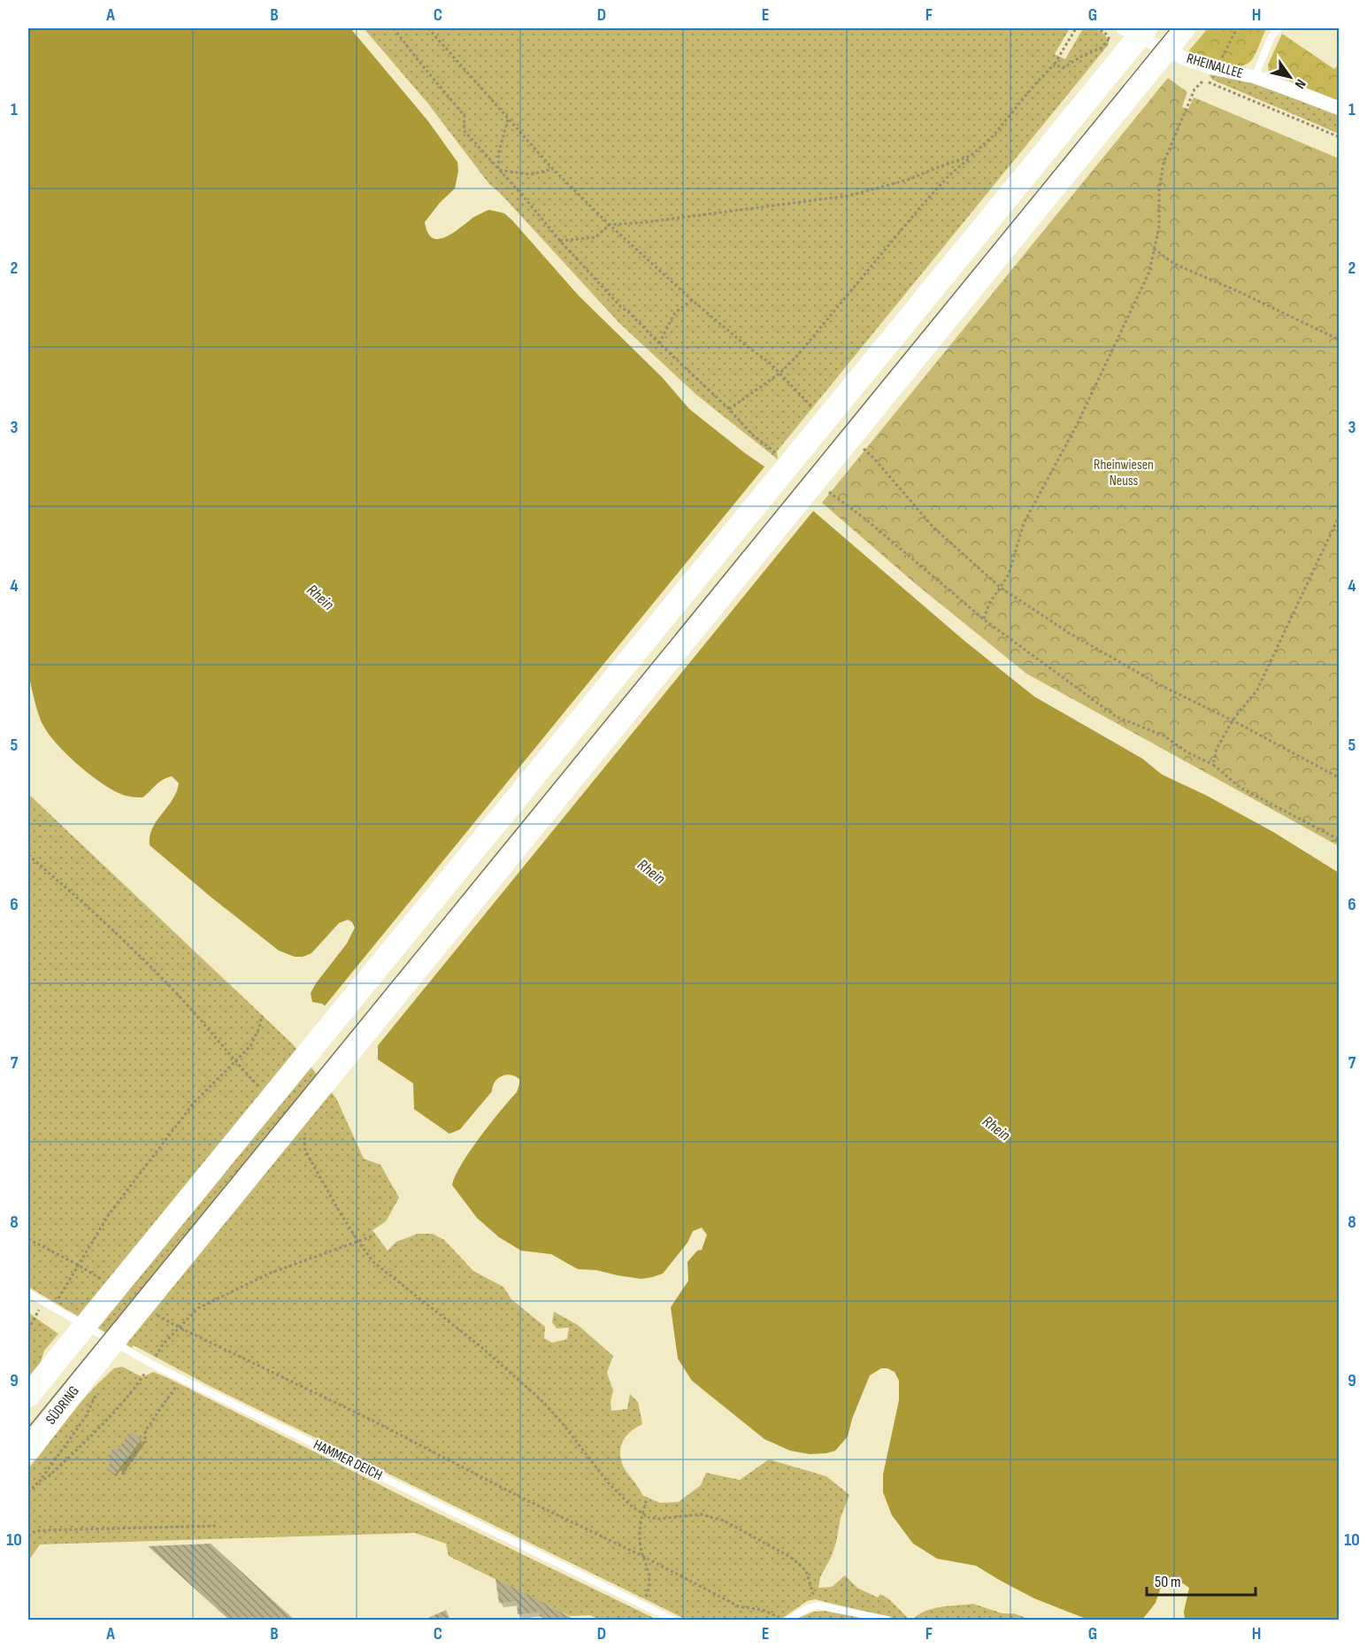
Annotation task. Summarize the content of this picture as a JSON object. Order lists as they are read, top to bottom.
{
  "streets": {
    "main road": ["SÜDRING"],
    "street": ["RHEINALLEE"],
    "lane": ["HAMMER DEICH"]
  },
  "water": ["Rhein"],
  "parks": ["Rheinwiesen Neuss"],
  "scale_bar": "50 m",
  "north": "bottom right",
  "grid": {
    "columns": [
      "A",
      "B",
      "C",
      "D",
      "E",
      "F",
      "G",
      "H"
    ],
    "rows": [
      "1",
      "2",
      "3",
      "4",
      "5",
      "6",
      "7",
      "8",
      "9",
      "10"
    ]
  }
}
